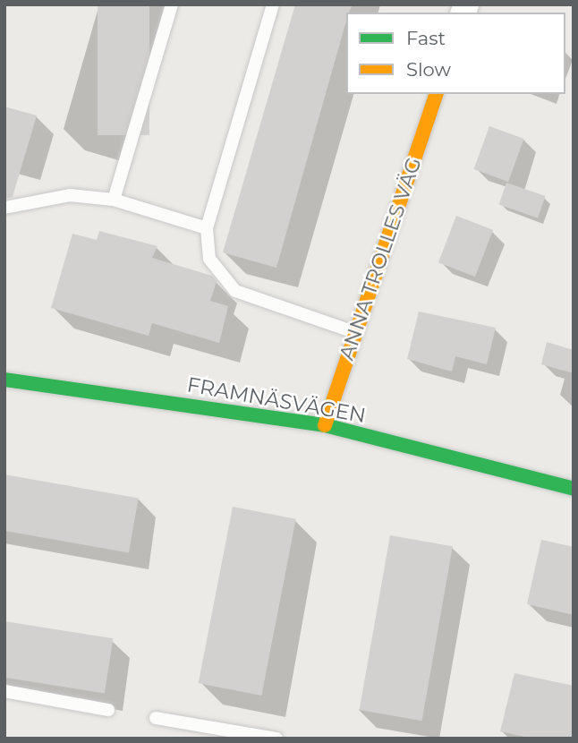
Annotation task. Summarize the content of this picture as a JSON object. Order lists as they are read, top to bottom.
{
  "streets": {
    "street": ["ANNA TROLLES VÄG", "FRAMNÄSVÄGEN"]
  },
  "crossings": [
    ["ANNA TROLLES VÄG", "FRAMNÄSVÄGEN"]
  ],
  "legend": ["Fast", "Slow"]
}
